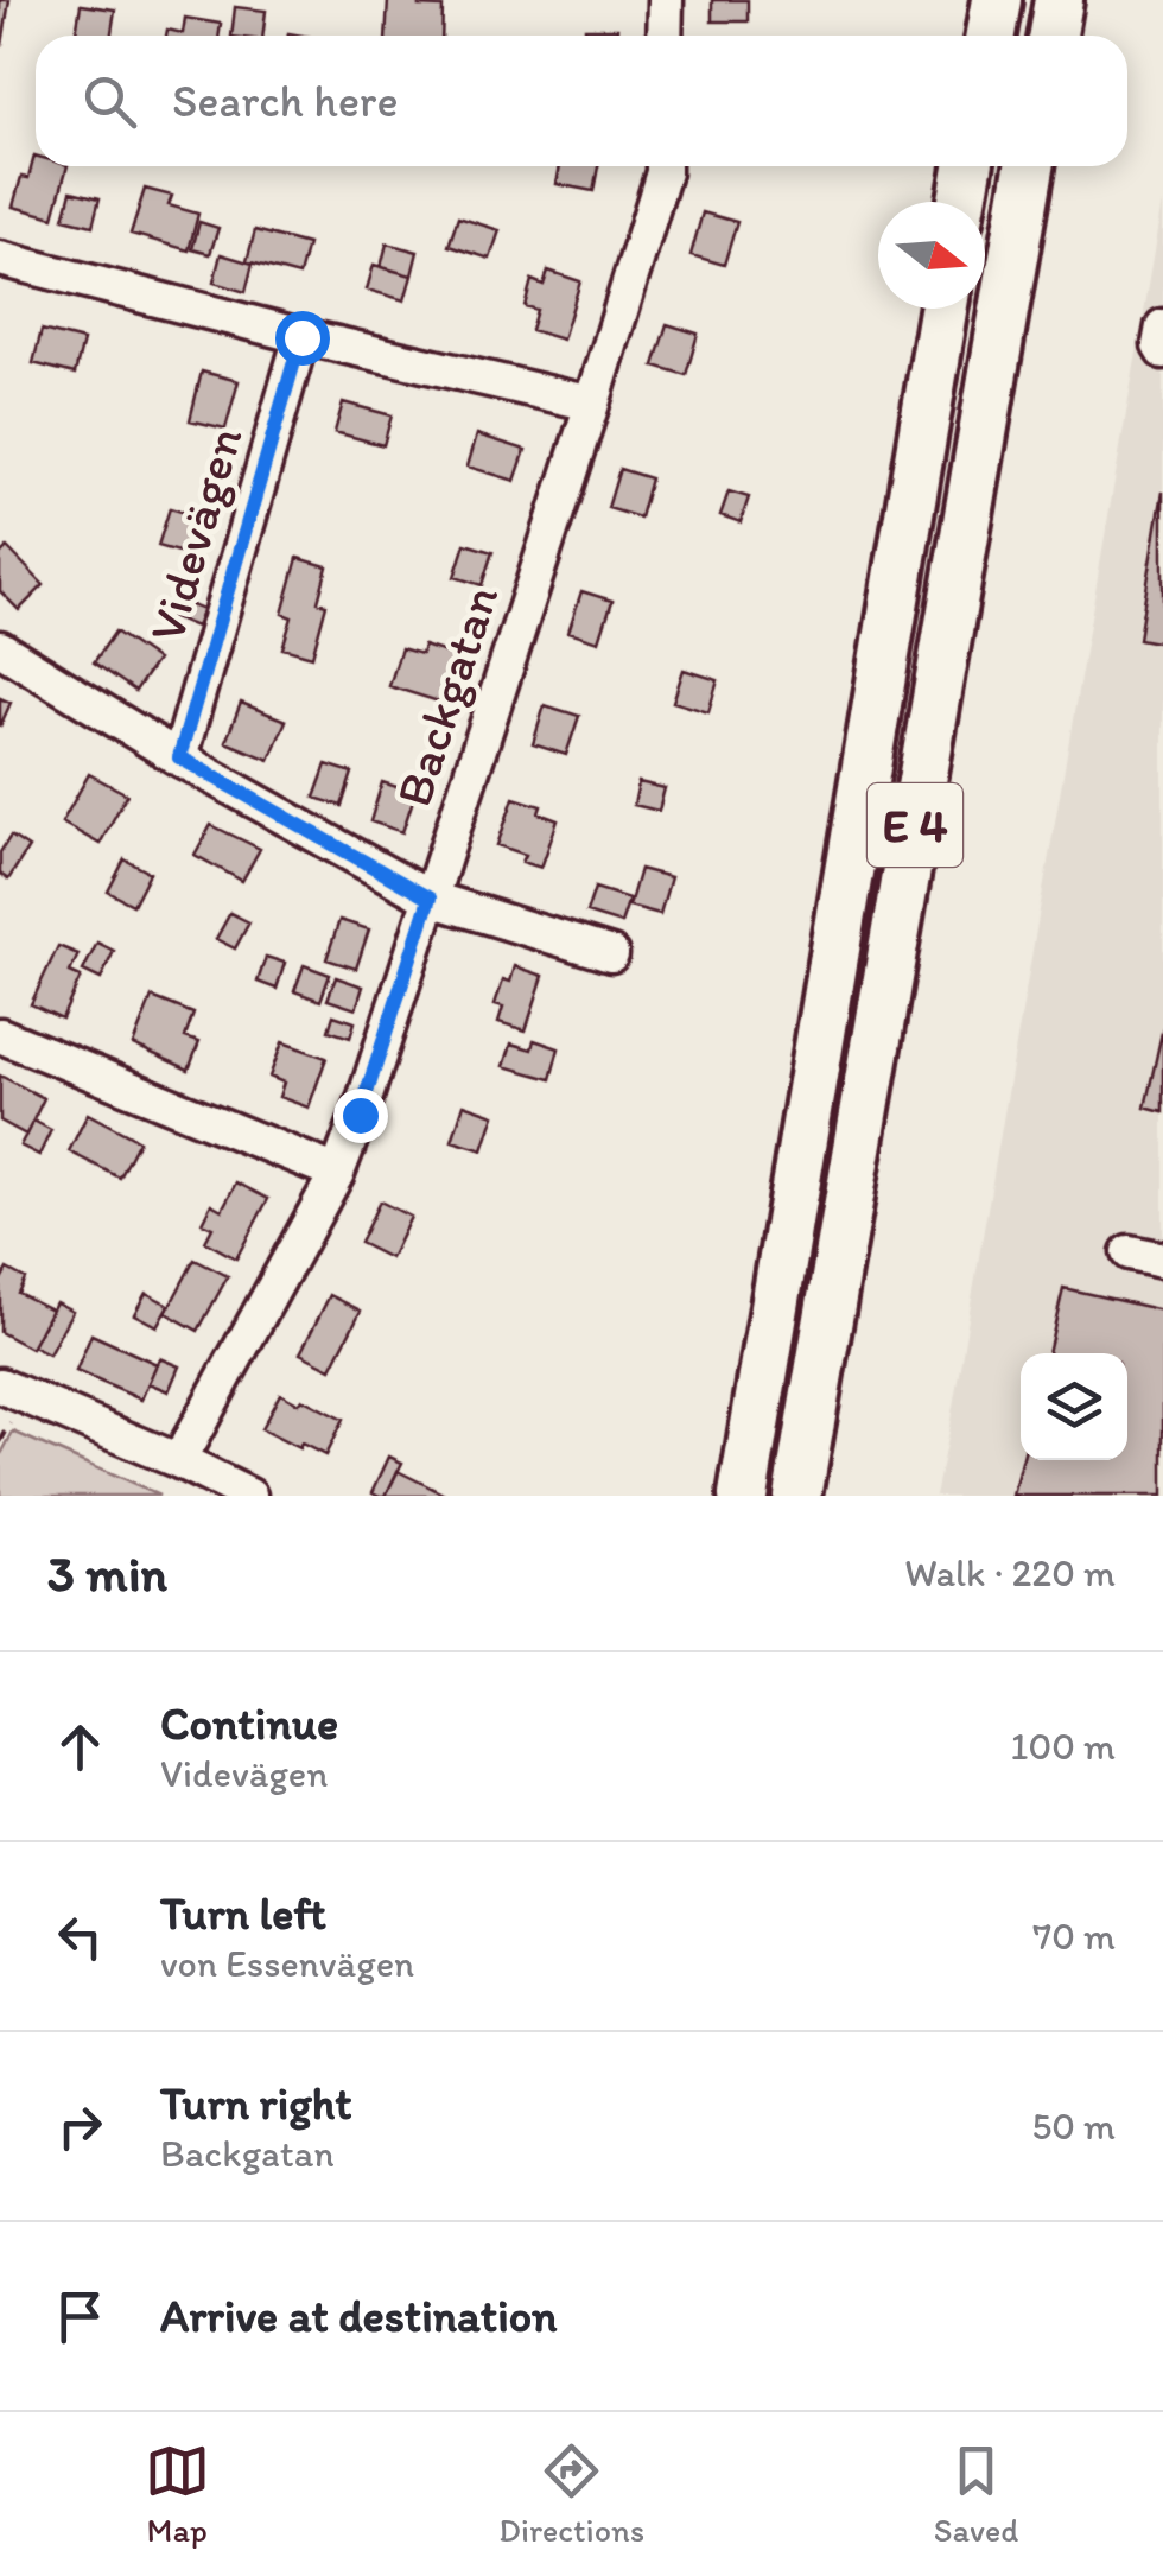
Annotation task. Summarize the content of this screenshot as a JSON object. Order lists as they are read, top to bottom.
{
  "streets": {
    "highway": ["E 4"],
    "street": ["Videvägen", "Backgatan"]
  },
  "north": "right",
  "page": {
    "search": "Search here",
    "heading": ["3 min", "Walk · 220 m"],
    "list": [
      ["Continue", "Videvägen", "100 m"],
      ["Turn left", "von Essenvägen", "70 m"],
      ["Turn right", "Backgatan", "50 m"],
      "Arrive at destination"
    ],
    "nav": ["Map", "Directions", "Saved"]
  }
}
